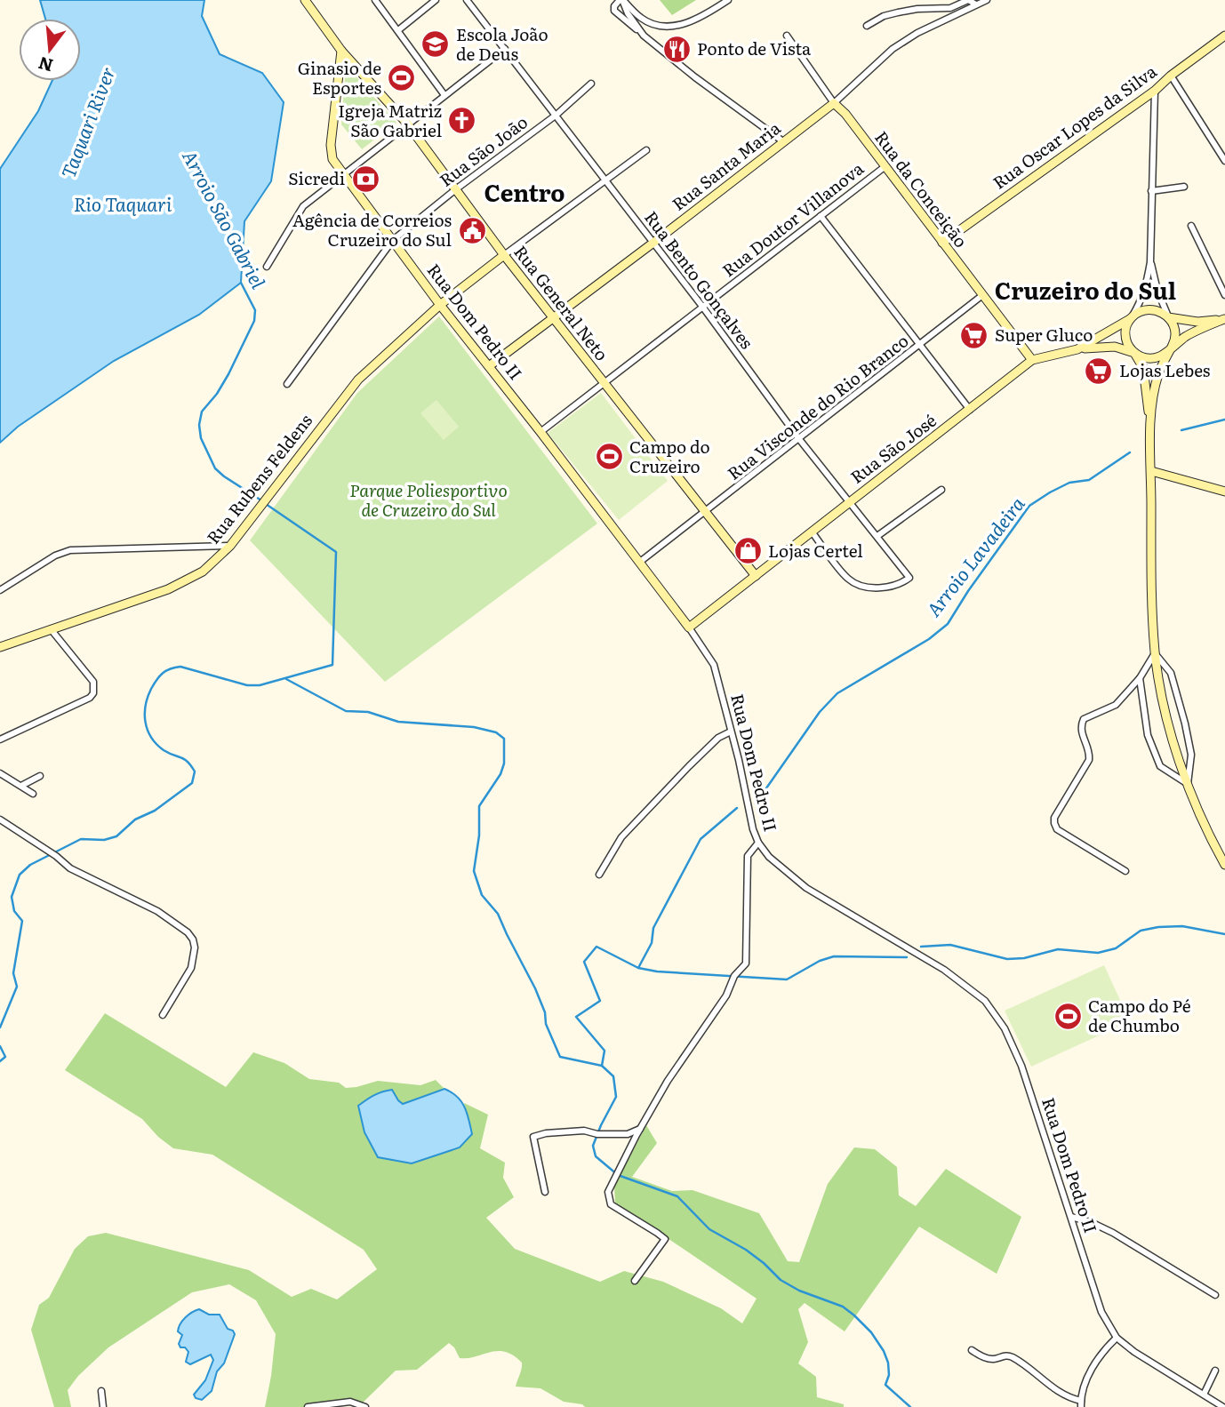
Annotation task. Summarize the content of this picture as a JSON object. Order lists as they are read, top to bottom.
{
  "streets": {
    "main road": [
      "Rua Oscar Lopes da Silva",
      "Rua Santa Maria",
      "Rua da Conceição",
      "Rua General Neto",
      "Rua Dom Pedro II",
      "Rua São José",
      "Rua Rubens Feldens"
    ],
    "street": [
      "Rua São João",
      "Rua Doutor Villanova",
      "Rua Bento Gonçalves",
      "Rua Visconde do Rio Branco"
    ]
  },
  "crossings": [
    ["Rua Oscar Lopes da Silva", "Rua da Conceição"],
    ["Rua São João", "Rua Bento Gonçalves"],
    ["Rua São João", "Rua General Neto"],
    ["Rua São João", "Rua Dom Pedro II"],
    ["Rua Santa Maria", "Rua da Conceição"],
    ["Rua Santa Maria", "Rua Bento Gonçalves"],
    ["Rua Santa Maria", "Rua General Neto"],
    ["Rua Santa Maria", "Rua Dom Pedro II"],
    ["Rua da Conceição", "Rua Doutor Villanova"],
    ["Rua da Conceição", "Rua Visconde do Rio Branco"],
    ["Rua da Conceição", "Rua São José"],
    ["Rua Doutor Villanova", "Rua Bento Gonçalves"],
    ["Rua Doutor Villanova", "Rua General Neto"],
    ["Rua Doutor Villanova", "Rua Dom Pedro II"],
    ["Rua Bento Gonçalves", "Rua Visconde do Rio Branco"],
    ["Rua Bento Gonçalves", "Rua São José"],
    ["Rua General Neto", "Rua Dom Pedro II"],
    ["Rua General Neto", "Rua Visconde do Rio Branco"],
    ["Rua General Neto", "Rua São José"],
    ["Rua General Neto", "Rua Rubens Feldens"],
    ["Rua Dom Pedro II", "Rua Visconde do Rio Branco"],
    ["Rua Dom Pedro II", "Rua São José"],
    ["Rua Dom Pedro II", "Rua Rubens Feldens"]
  ],
  "districts": ["Centro", "Cruzeiro do Sul"],
  "water": [
    "Taquari River",
    "Rio Taquari",
    "Arroio São Gabriel",
    "Arroio Lavadeira"
  ],
  "parks": ["Parque Poliesportivo de Cruzeiro do Sul"],
  "places": {
    "school or university": ["Escola João de Deus"],
    "restaurant": ["Ponto de Vista"],
    "sports": ["Ginasio de Esportes", "Campo do Cruzeiro", "Campo do Pé de Chumbo"],
    "church": ["Igreja Matriz São Gabriel"],
    "bank": ["Sicredi"],
    "public building": ["Agência de Correios Cruzeiro do Sul"],
    "supermarket": ["Super Gluco", "Lojas Lebes"],
    "shop": ["Lojas Certel"]
  },
  "north": "bottom"
}
